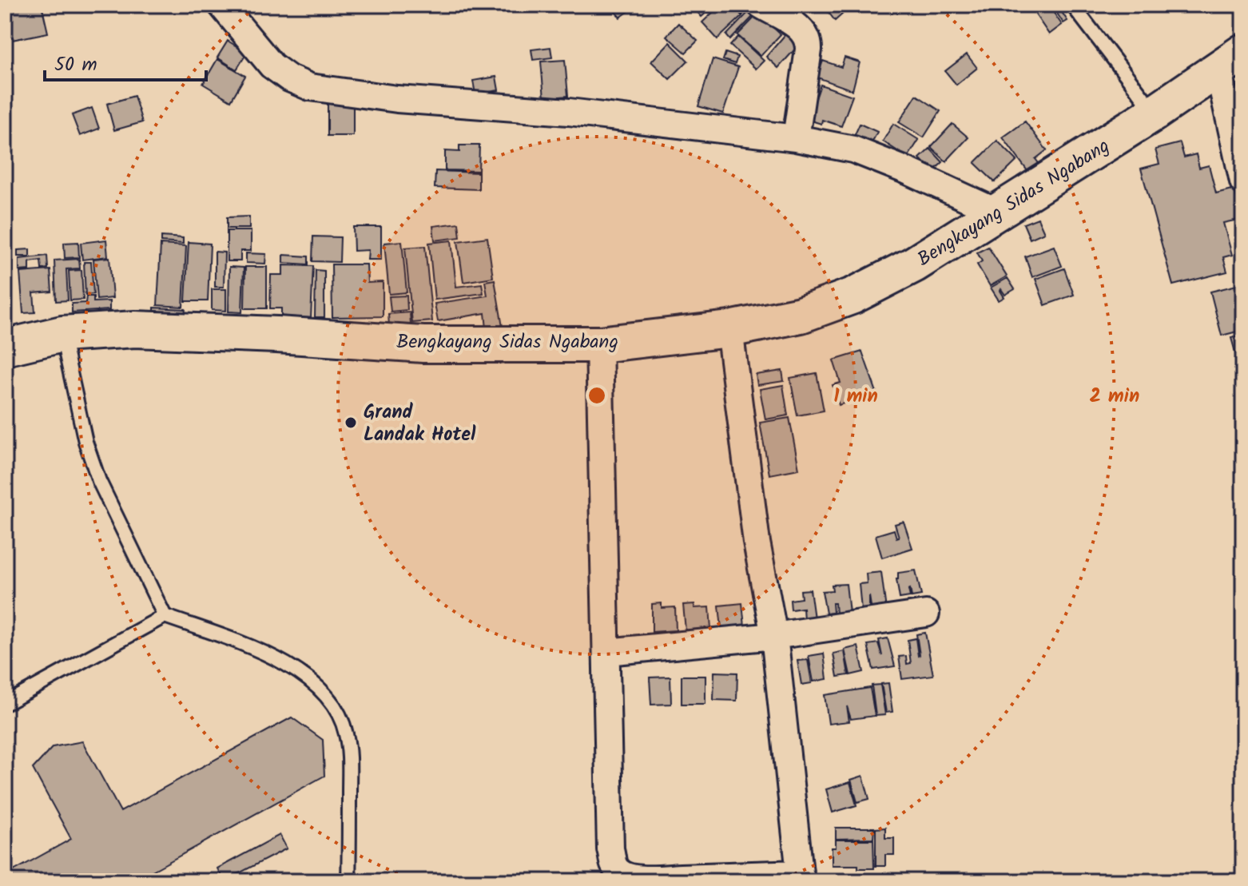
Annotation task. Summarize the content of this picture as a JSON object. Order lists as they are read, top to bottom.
{
  "streets": {
    "highway": ["Bengkayang Sidas Ngabang"]
  },
  "places": ["Grand Landak Hotel"],
  "scale_bar": "50 m",
  "rings": ["1 min", "2 min"]
}
